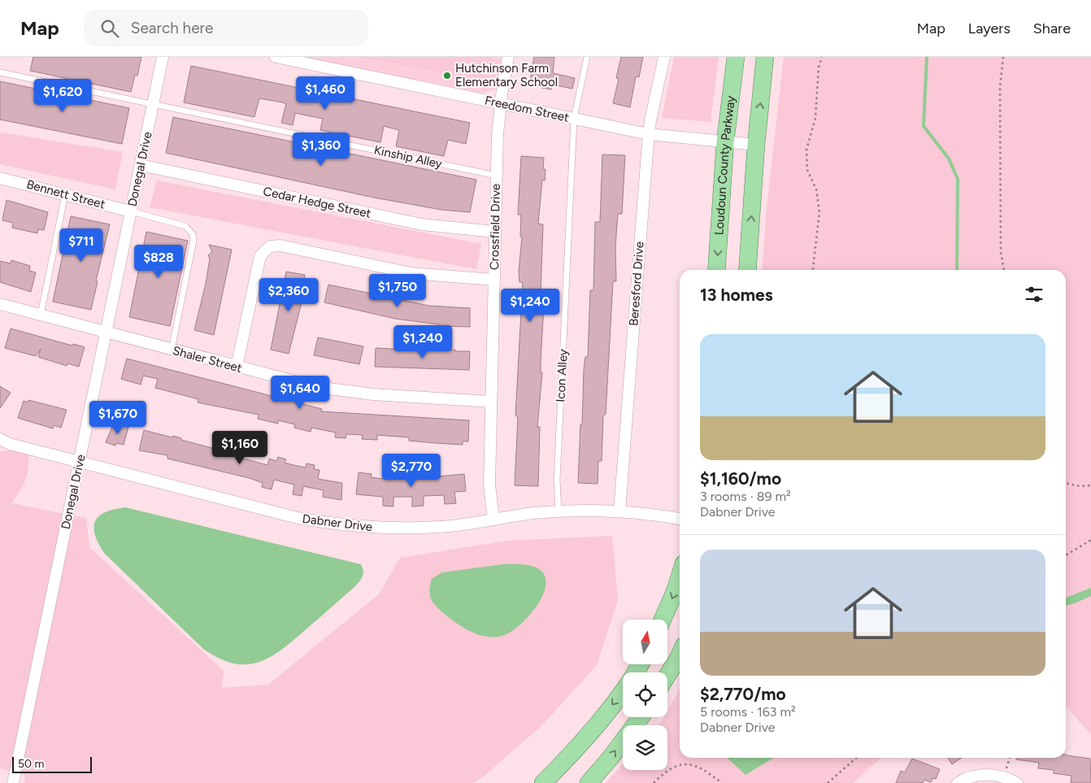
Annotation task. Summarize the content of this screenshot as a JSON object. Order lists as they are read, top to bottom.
{
  "streets": {
    "main road": ["Loudoun County Parkway"],
    "street": [
      "Freedom Street",
      "Donegal Drive",
      "Bennett Street",
      "Cedar Hedge Street",
      "Crossfield Drive",
      "Beresford Drive",
      "Shaler Street",
      "Dabner Drive"
    ],
    "lane": ["Kinship Alley", "Icon Alley"]
  },
  "crossings": [
    ["Freedom Street", "Loudoun County Parkway"],
    ["Freedom Street", "Crossfield Drive"],
    ["Freedom Street", "Beresford Drive"],
    ["Freedom Street", "Icon Alley"],
    ["Kinship Alley", "Donegal Drive"],
    ["Kinship Alley", "Crossfield Drive"],
    ["Donegal Drive", "Bennett Street"],
    ["Donegal Drive", "Cedar Hedge Street"],
    ["Donegal Drive", "Shaler Street"],
    ["Donegal Drive", "Dabner Drive"],
    ["Cedar Hedge Street", "Crossfield Drive"],
    ["Crossfield Drive", "Shaler Street"],
    ["Crossfield Drive", "Dabner Drive"],
    ["Beresford Drive", "Dabner Drive"],
    ["Icon Alley", "Dabner Drive"]
  ],
  "places": ["Hutchinson Farm Elementary School"],
  "scale_bar": "50 m",
  "north": "top",
  "page": {
    "header": "Map",
    "search": "Search here",
    "nav": ["Map", "Layers", "Share"],
    "price": [
      "$1,460",
      "$1,620",
      "$1,360",
      "$711",
      "$828",
      "$1,750",
      "$2,360",
      "$1,240",
      "$1,240",
      "$1,640",
      "$1,670",
      "$1,160",
      "$2,770"
    ],
    "heading": "13 homes",
    "list": [
      {
        "name": "$1,160/mo",
        "note": "3 rooms · 89 m² · Dabner Drive"
      },
      {
        "name": "$2,770/mo",
        "note": "5 rooms · 163 m² · Dabner Drive"
      }
    ],
    "scale": "50 m"
  }
}
